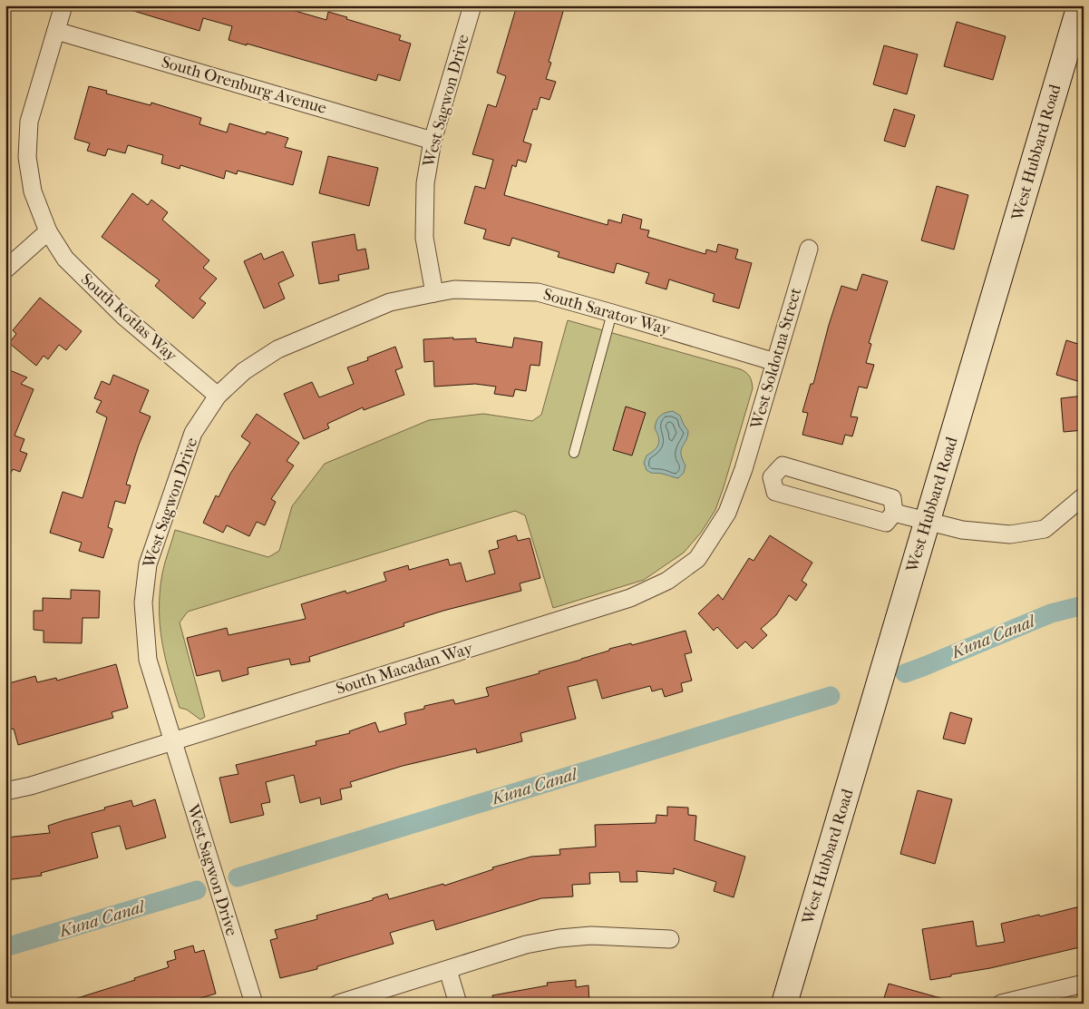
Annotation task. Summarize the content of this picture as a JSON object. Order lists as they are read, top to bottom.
{
  "streets": {
    "street": [
      "South Orenburg Avenue",
      "West Sagwon Drive",
      "West Hubbard Road",
      "South Saratov Way",
      "South Kotlas Way",
      "West Soldotna Street",
      "South Macadan Way"
    ]
  },
  "crossings": [
    ["South Orenburg Avenue", "West Sagwon Drive"],
    ["South Orenburg Avenue", "South Kotlas Way"],
    ["West Sagwon Drive", "South Saratov Way"],
    ["West Sagwon Drive", "South Kotlas Way"],
    ["West Sagwon Drive", "South Macadan Way"],
    ["South Saratov Way", "West Soldotna Street"],
    ["West Soldotna Street", "South Macadan Way"]
  ],
  "water": ["Kuna Canal"]
}
